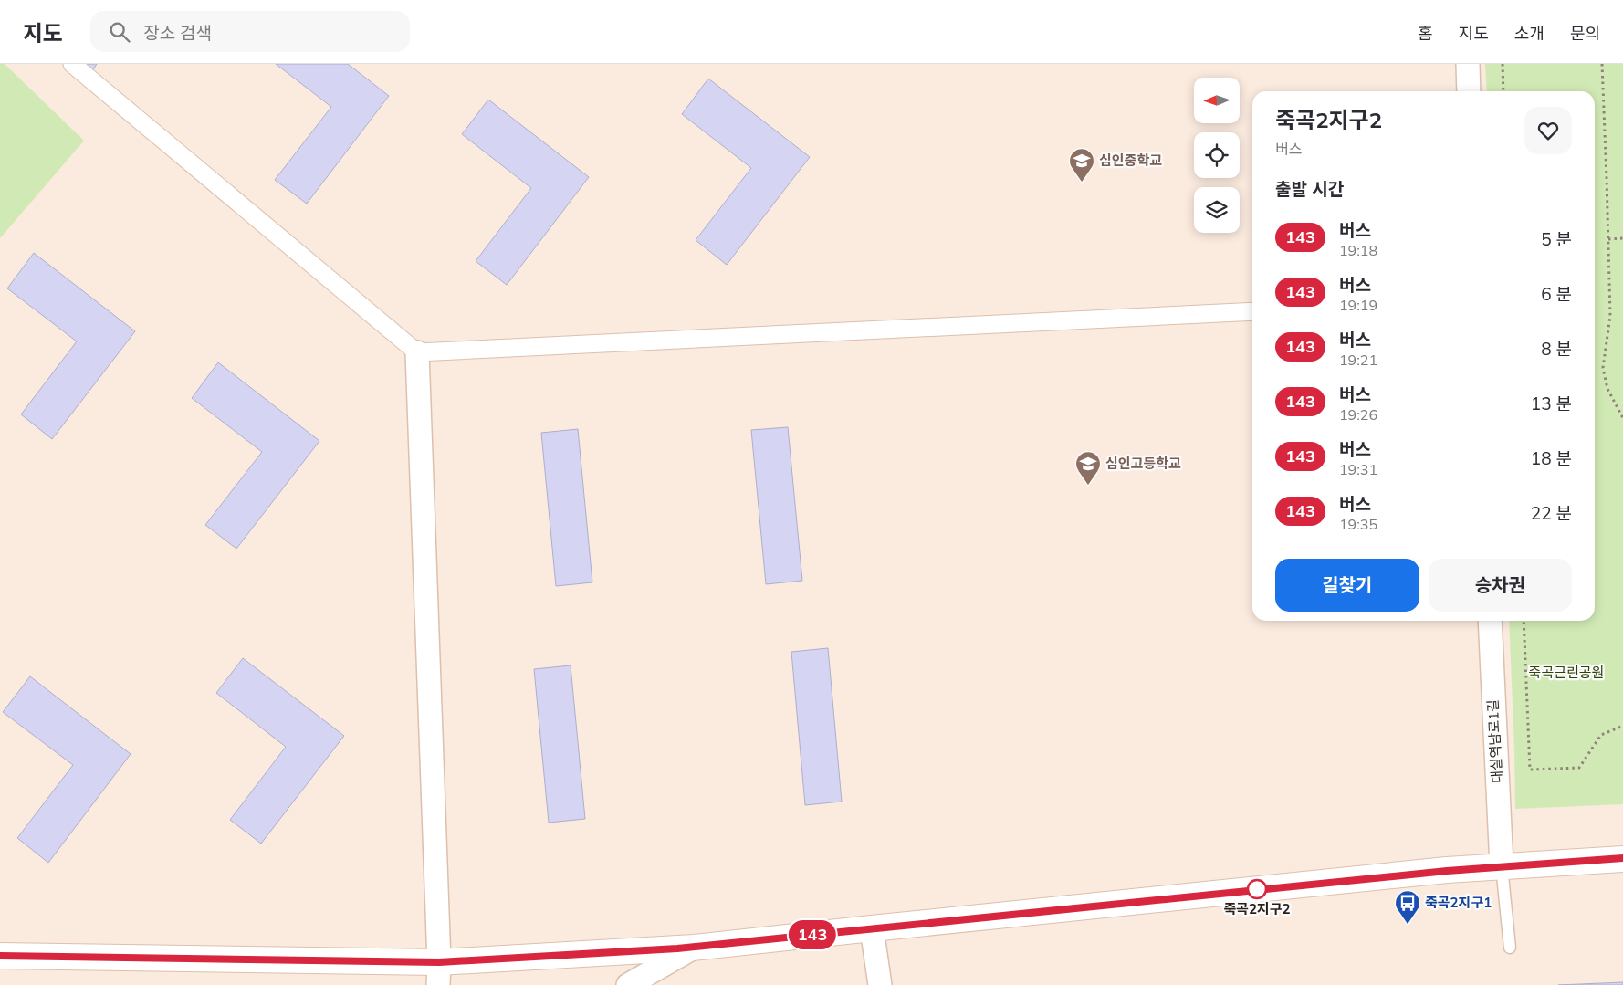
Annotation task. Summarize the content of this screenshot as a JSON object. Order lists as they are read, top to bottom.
{
  "streets": {
    "street": ["대실역남로1길"]
  },
  "parks": ["죽곡근린공원"],
  "places": {
    "school or university": ["심인중학교", "심인고등학교"],
    "other": ["죽곡2지구2"],
    "bus stop": ["죽곡2지구1"]
  },
  "lines": ["bus line 143"],
  "north": "left",
  "page": {
    "header": "지도",
    "search": "장소 검색",
    "nav": [
      "홈",
      "지도",
      "소개",
      "문의"
    ],
    "on_map": "143",
    "heading": [
      ["죽곡2지구2", "버스"],
      "출발 시간"
    ],
    "list": [
      {
        "mark": "143",
        "name": "버스",
        "note": "19:18",
        "value": "5 분"
      },
      {
        "mark": "143",
        "name": "버스",
        "note": "19:19",
        "value": "6 분"
      },
      {
        "mark": "143",
        "name": "버스",
        "note": "19:21",
        "value": "8 분"
      },
      {
        "mark": "143",
        "name": "버스",
        "note": "19:26",
        "value": "13 분"
      },
      {
        "mark": "143",
        "name": "버스",
        "note": "19:31",
        "value": "18 분"
      },
      {
        "mark": "143",
        "name": "버스",
        "note": "19:35",
        "value": "22 분"
      }
    ],
    "buttons": ["길찾기", "승차권"]
  }
}
